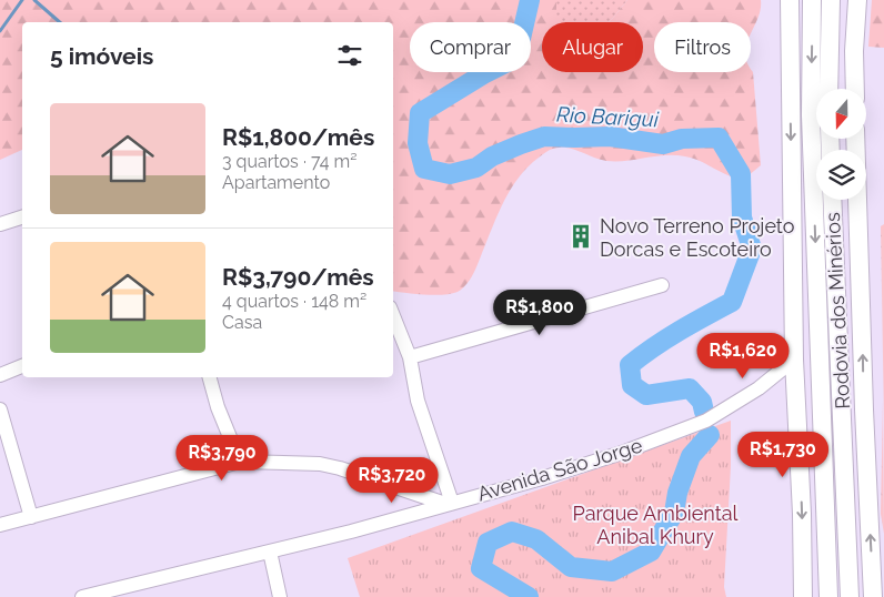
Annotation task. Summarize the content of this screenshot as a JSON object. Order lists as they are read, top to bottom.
{
  "streets": {
    "main road": ["Rodovia dos Minérios"],
    "street": ["Avenida São Jorge"]
  },
  "water": ["Rio Barigui"],
  "parks": ["Parque Ambiental Anibal Khury"],
  "places": {
    "building": ["Novo Terreno Projeto Dorcas e Escoteiro"]
  },
  "north": "bottom",
  "page": {
    "chip": ["Comprar", "Alugar", "Filtros"],
    "heading": "5 imóveis",
    "list": [
      {
        "name": "R$1,800/mês",
        "note": "3 quartos · 74 m² · Apartamento"
      },
      {
        "name": "R$3,790/mês",
        "note": "4 quartos · 148 m² · Casa"
      }
    ],
    "price": [
      "R$1,800",
      "R$1,620",
      "R$1,730",
      "R$3,790",
      "R$3,720"
    ]
  }
}
